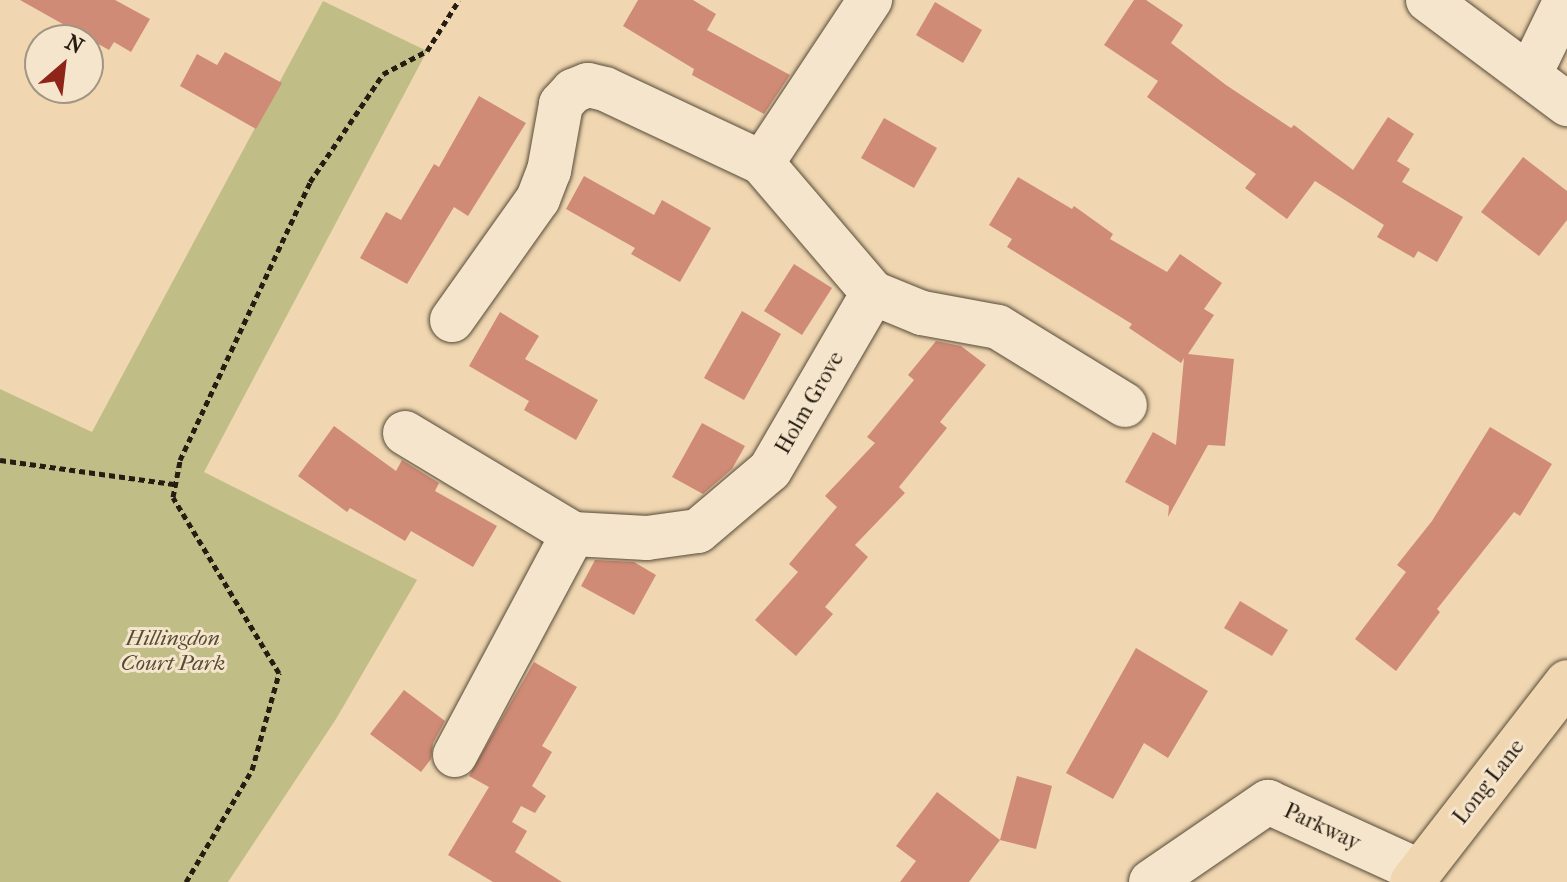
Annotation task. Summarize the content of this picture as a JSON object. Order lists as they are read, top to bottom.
{
  "streets": {
    "main road": ["Long Lane"],
    "street": ["Holm Grove", "Parkway"]
  },
  "crossings": [
    ["Long Lane", "Parkway"]
  ],
  "parks": ["Hillingdon Court Park"],
  "north": "top right"
}
